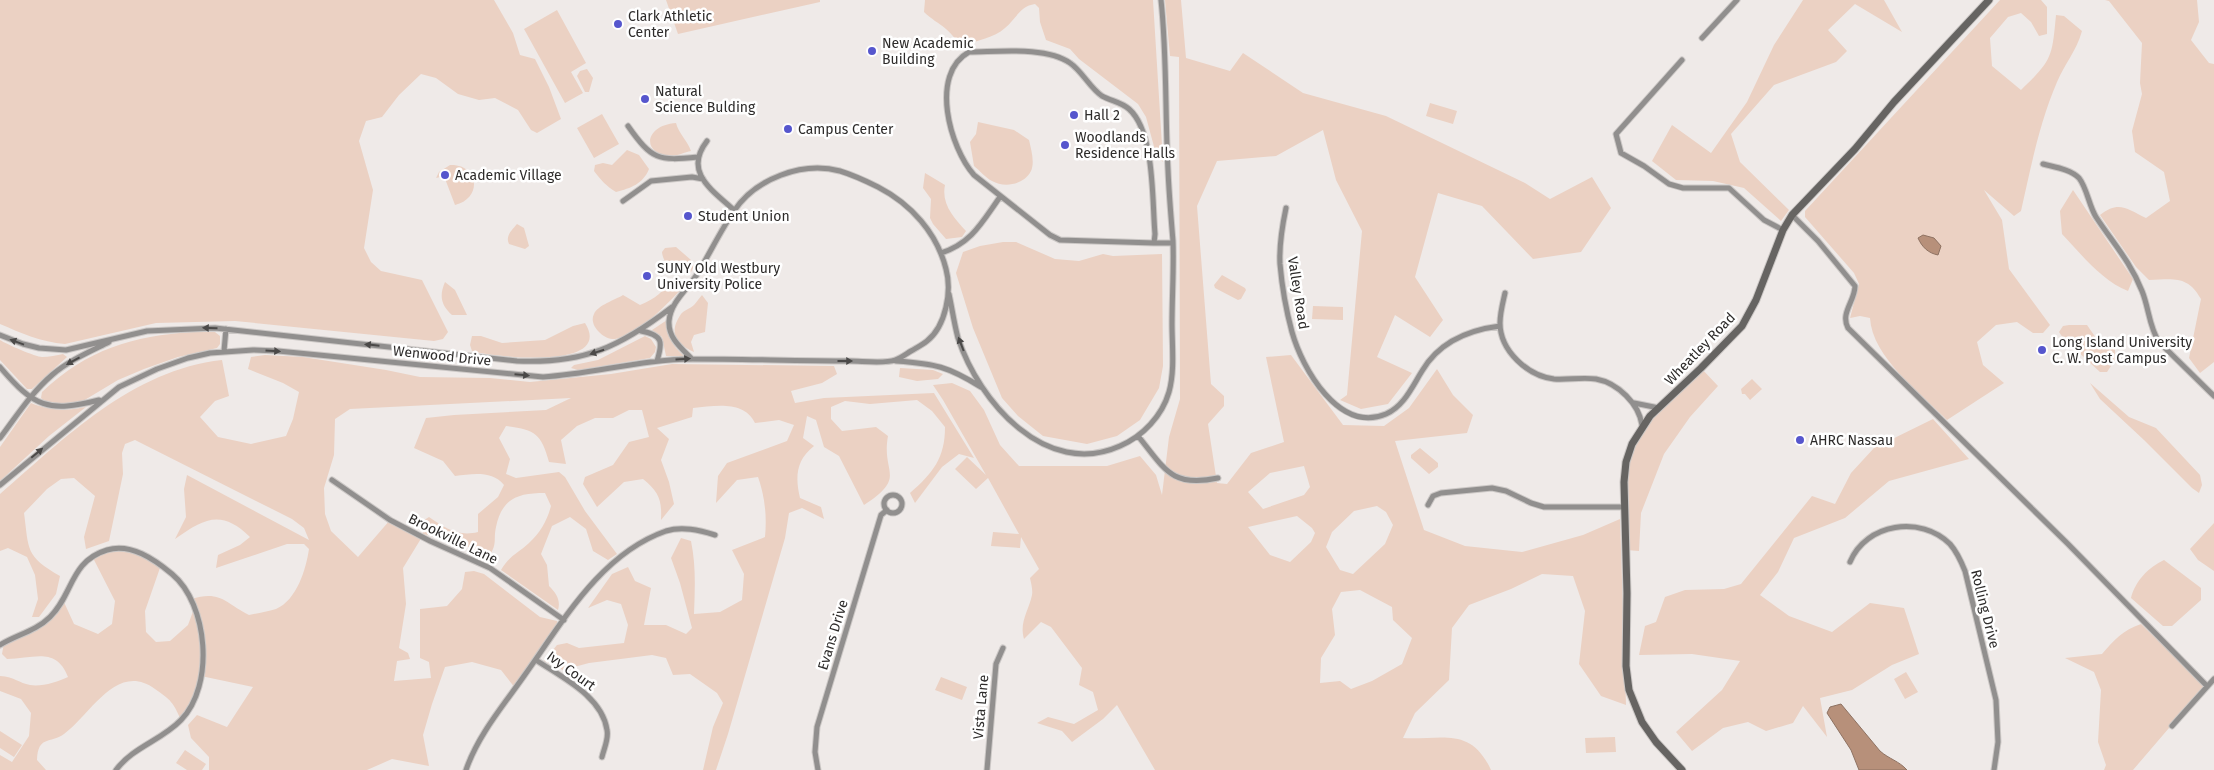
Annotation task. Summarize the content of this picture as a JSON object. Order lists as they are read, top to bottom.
{
  "streets": {
    "main road": ["Wheatley Road"],
    "street": [
      "Valley Road",
      "Wenwood Drive",
      "Brookville Lane",
      "Rolling Drive",
      "Evans Drive",
      "Ivy Court",
      "Vista Lane"
    ]
  },
  "places": [
    "Clark Athletic Center",
    "New Academic Building",
    "Natural Science Bulding",
    "Hall 2",
    "Campus Center",
    "Woodlands Residence Halls",
    "Academic Village",
    "Student Union",
    "SUNY Old Westbury University Police",
    "Long Island University C. W. Post Campus",
    "AHRC Nassau"
  ]
}
